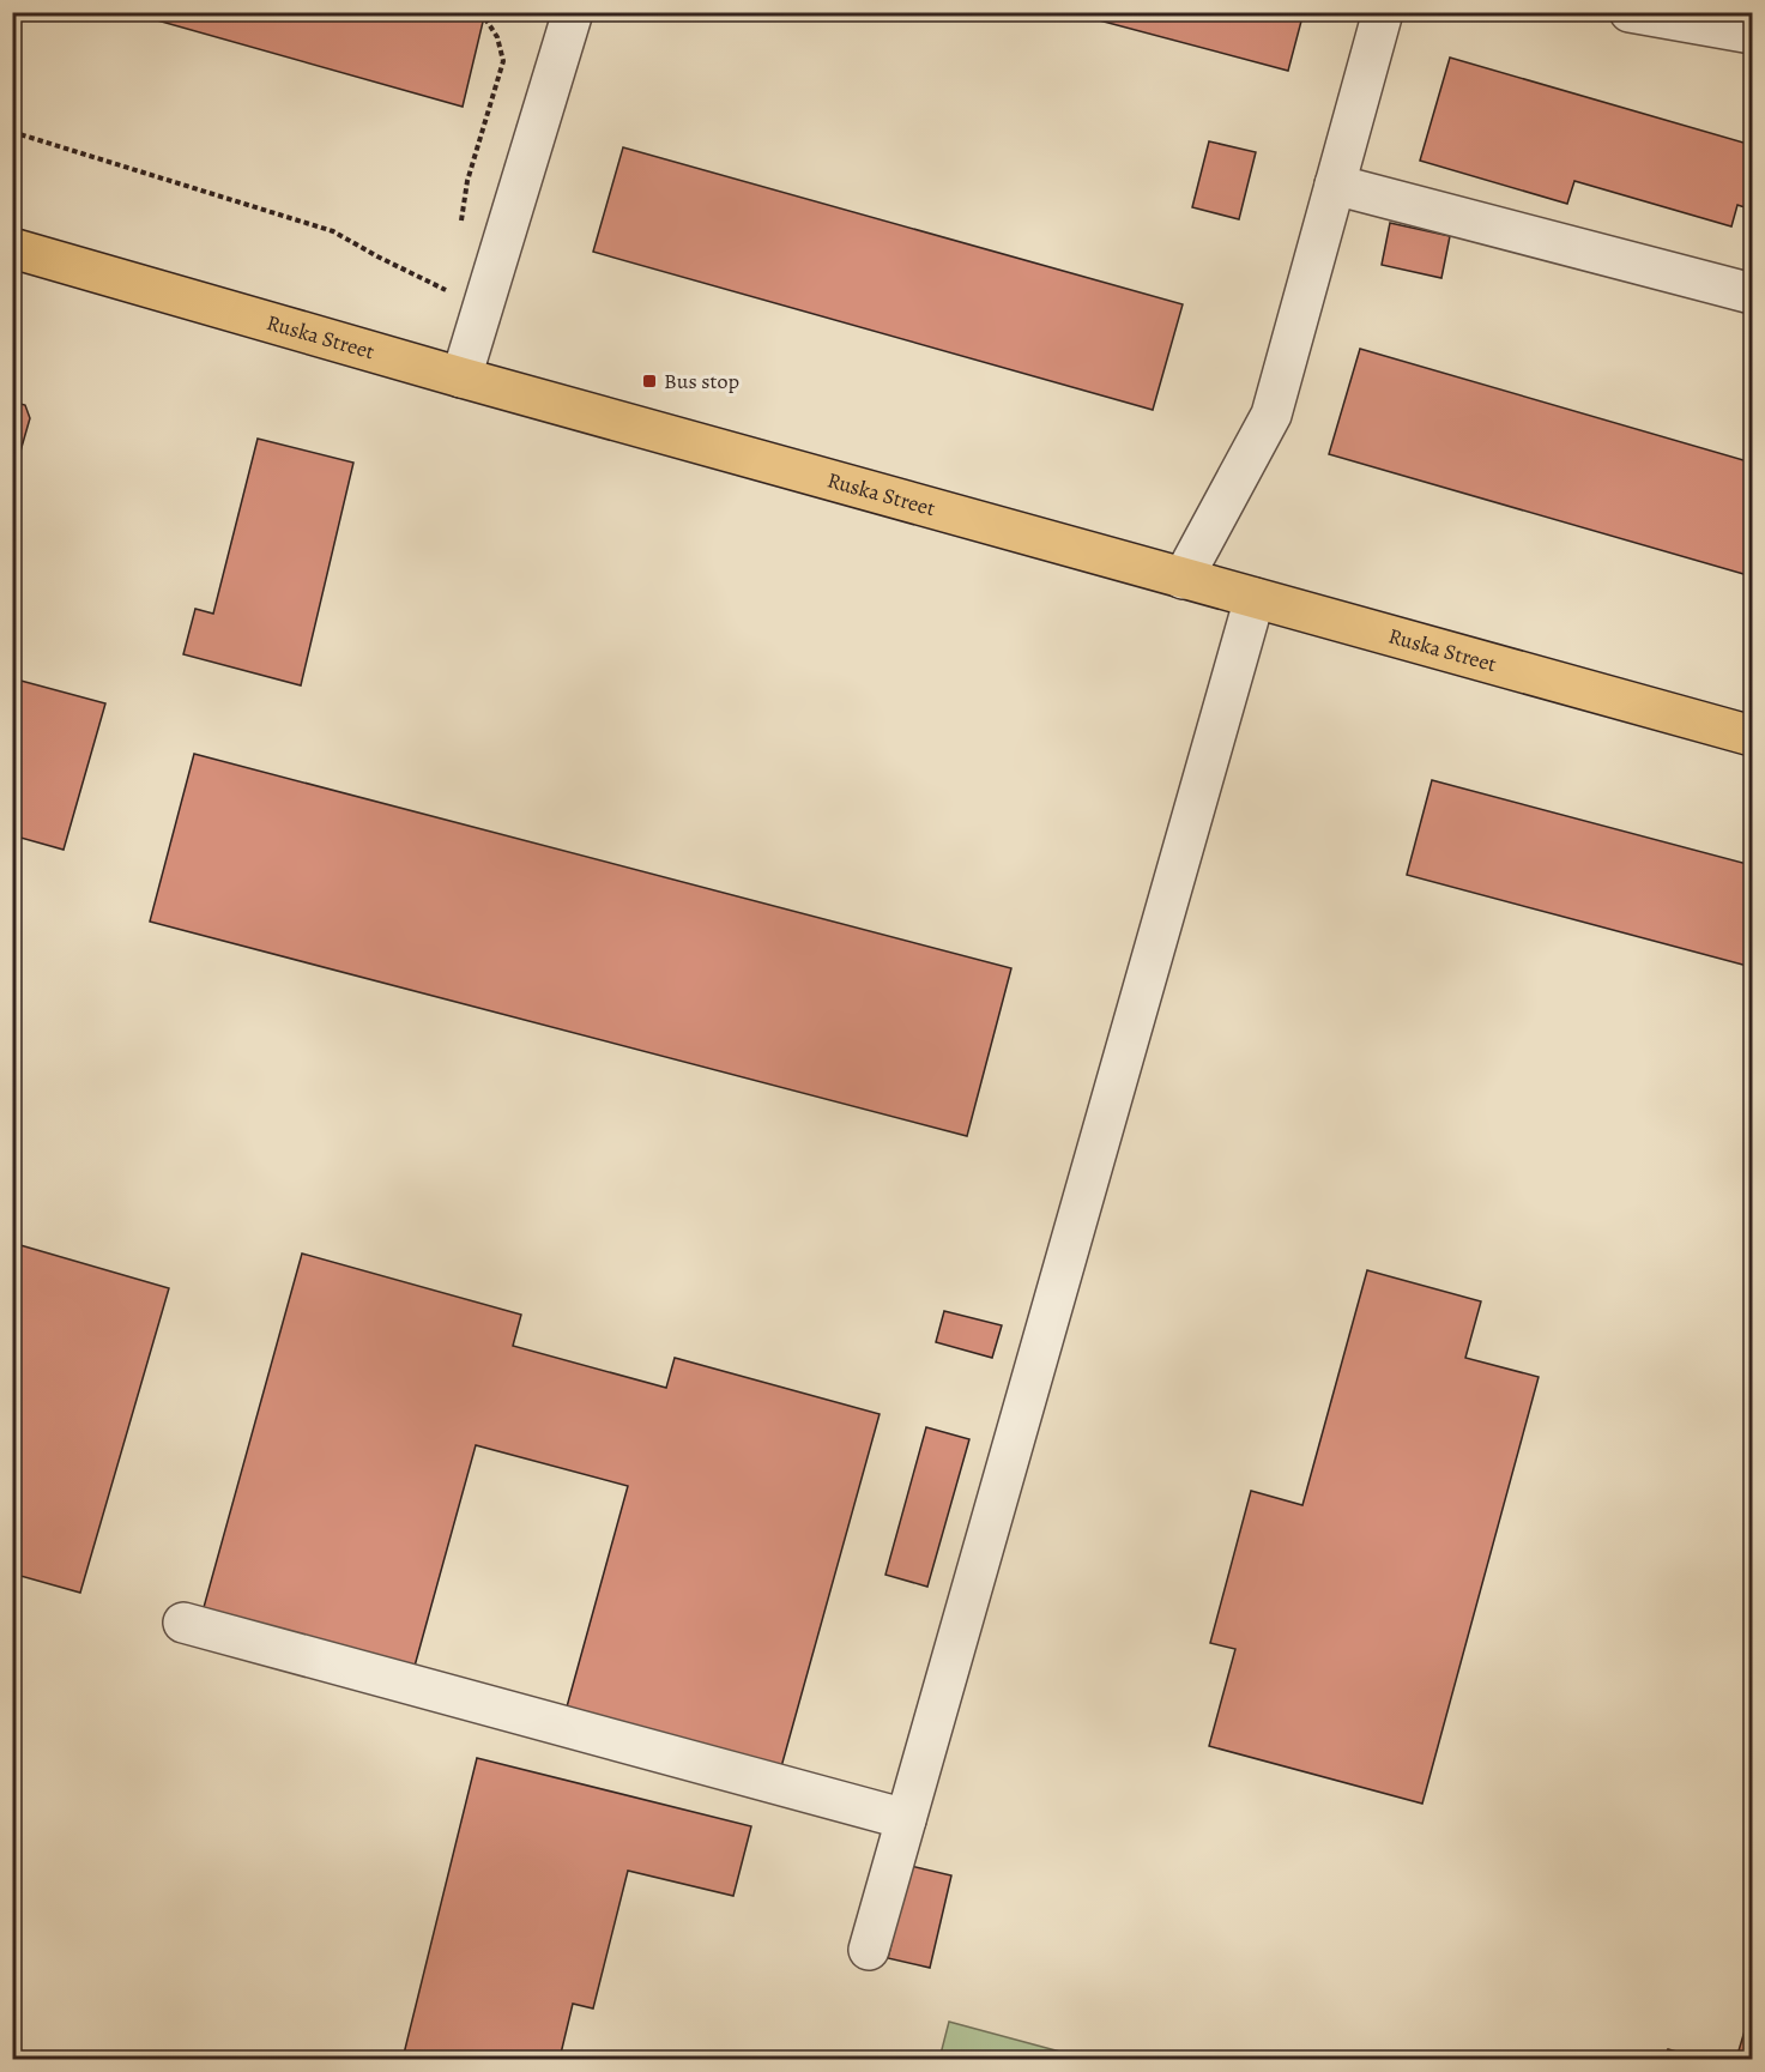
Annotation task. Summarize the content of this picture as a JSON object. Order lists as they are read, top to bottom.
{
  "streets": {
    "main road": ["Ruska Street"]
  },
  "places": {
    "transit": ["Bus stop"]
  }
}
